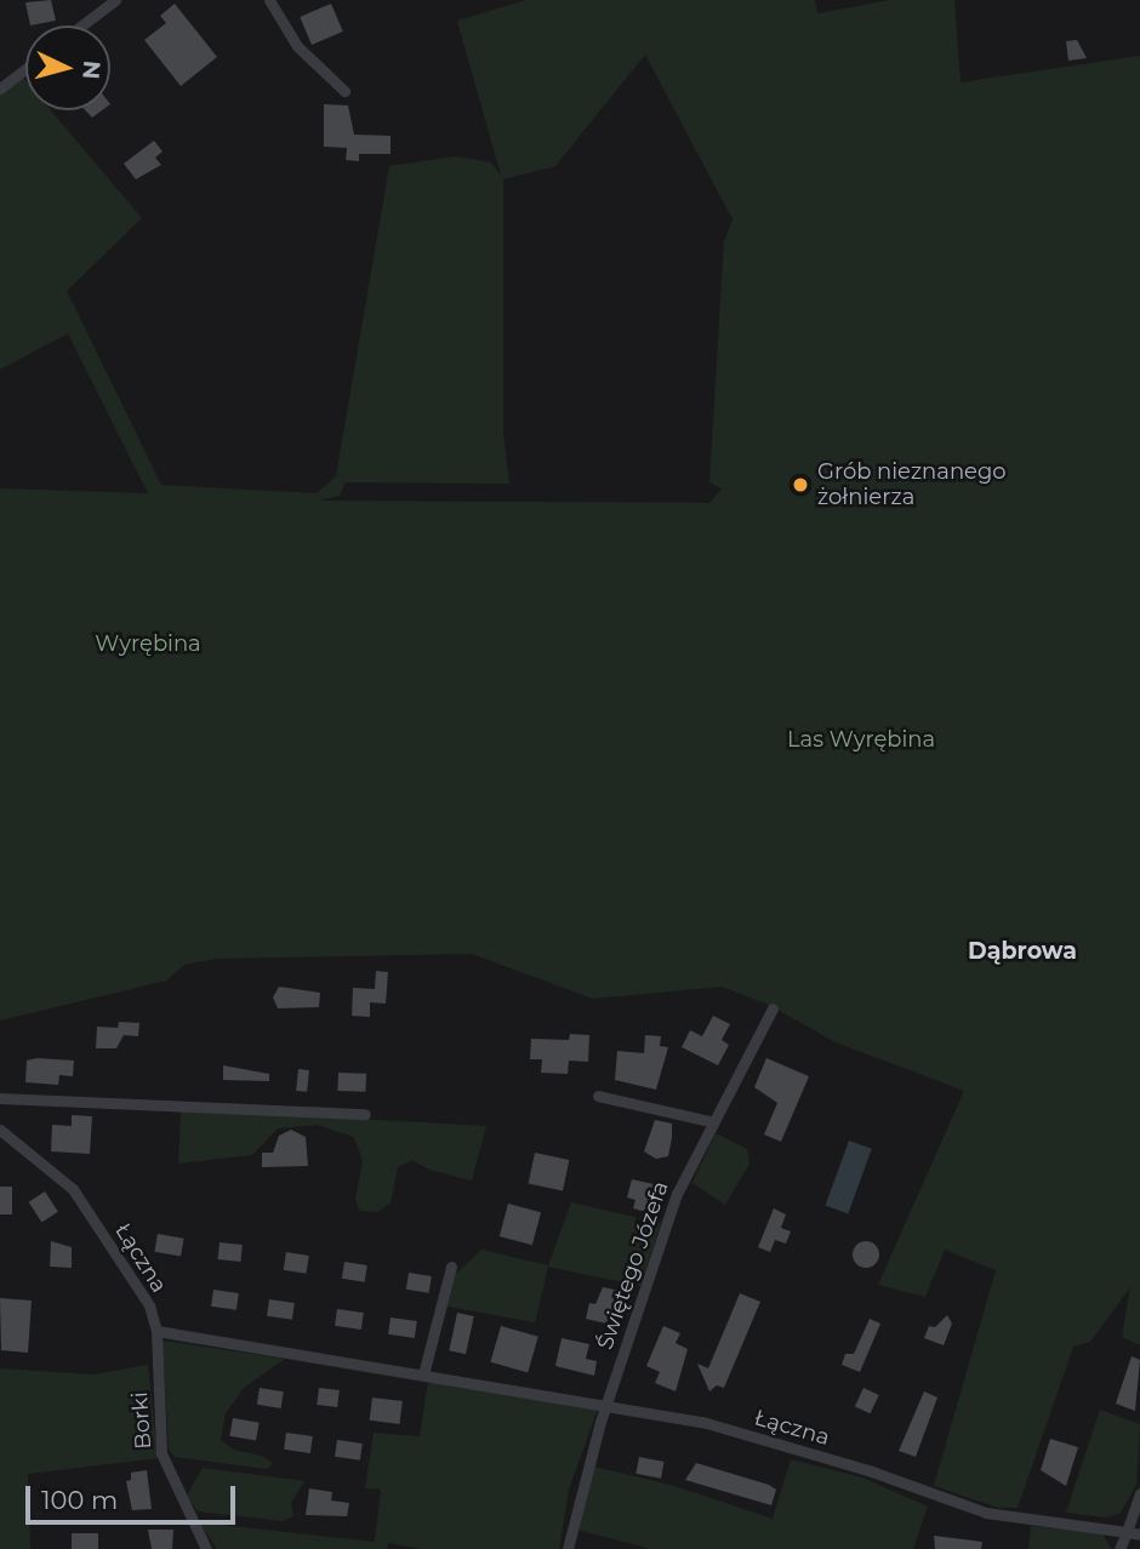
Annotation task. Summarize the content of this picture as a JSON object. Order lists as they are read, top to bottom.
{
  "streets": {
    "street": ["Łączna", "Świętego Józefa", "Borki"]
  },
  "crossings": [
    ["Łączna", "Świętego Józefa"],
    ["Łączna", "Borki"]
  ],
  "districts": ["Dąbrowa"],
  "parks": ["Wyrębina", "Las Wyrębina"],
  "places": ["Grób nieznanego żołnierza"],
  "scale_bar": "100 m",
  "north": "right"
}
